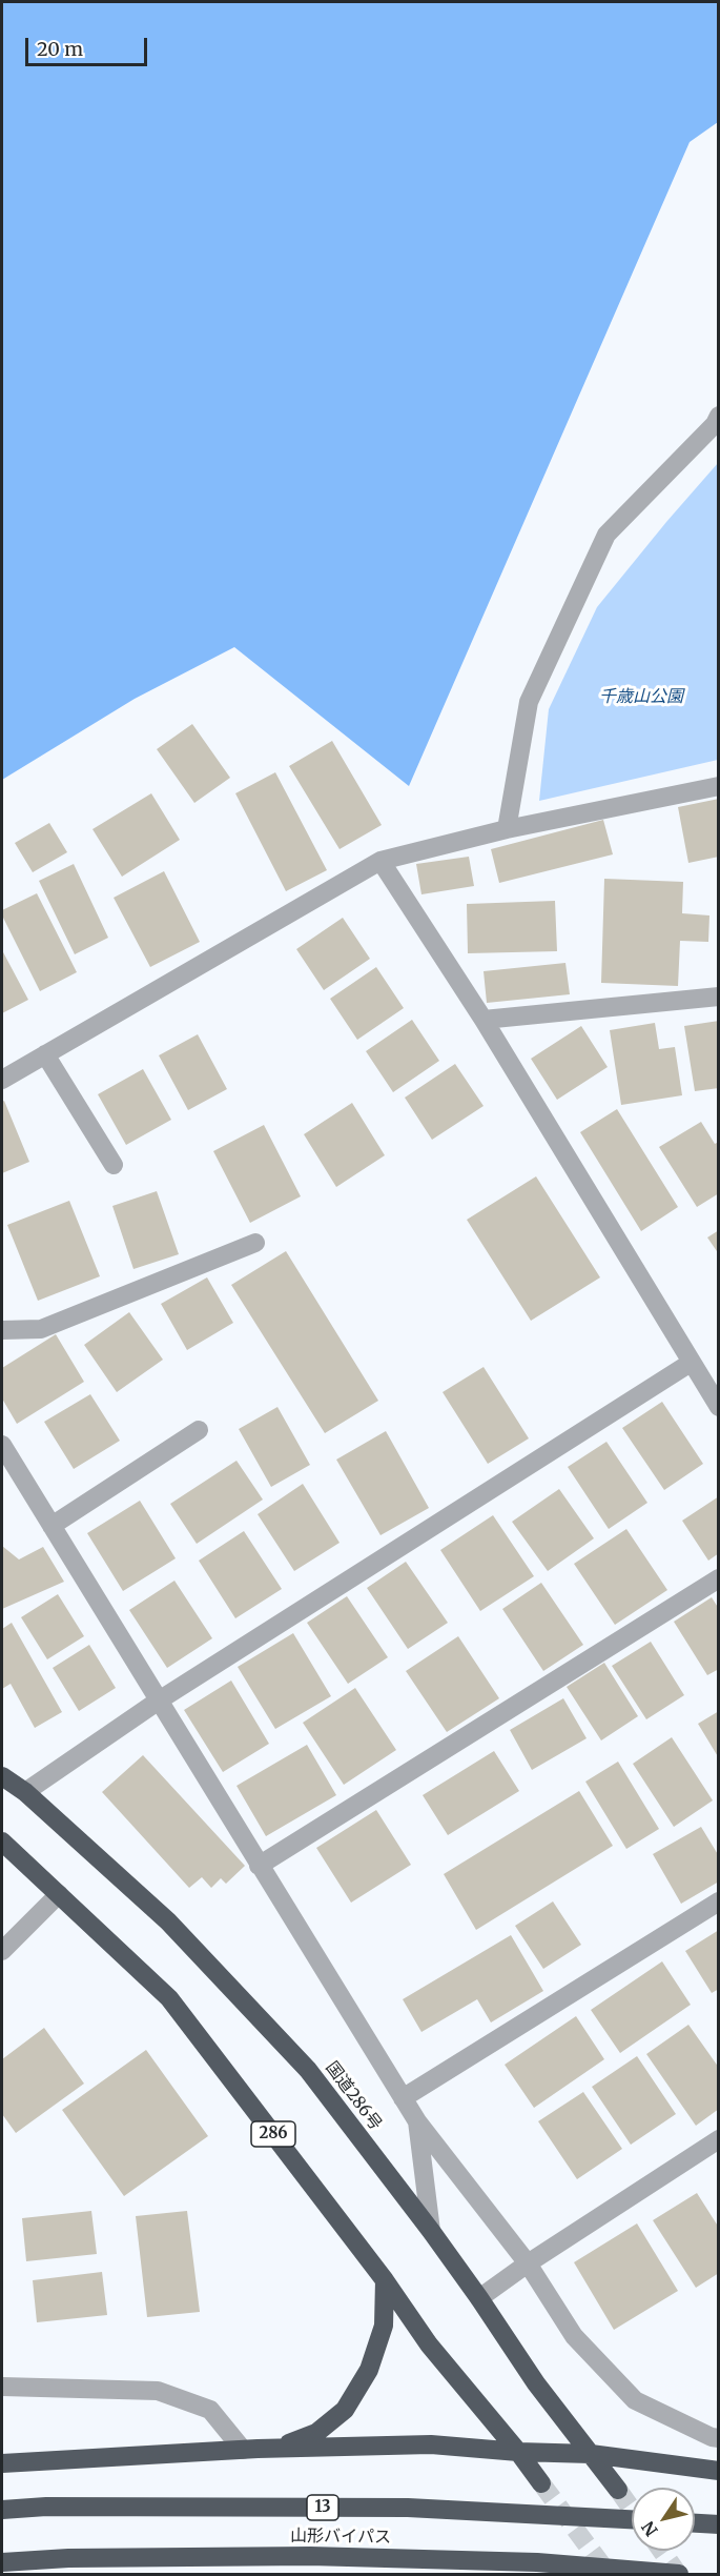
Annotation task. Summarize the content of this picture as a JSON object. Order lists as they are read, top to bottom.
{
  "streets": {
    "highway": [
      "国道286号",
      "286",
      "13",
      "山形バイパス"
    ]
  },
  "parks": ["千歳山公園"],
  "scale_bar": "20 m",
  "north": "bottom left"
}
